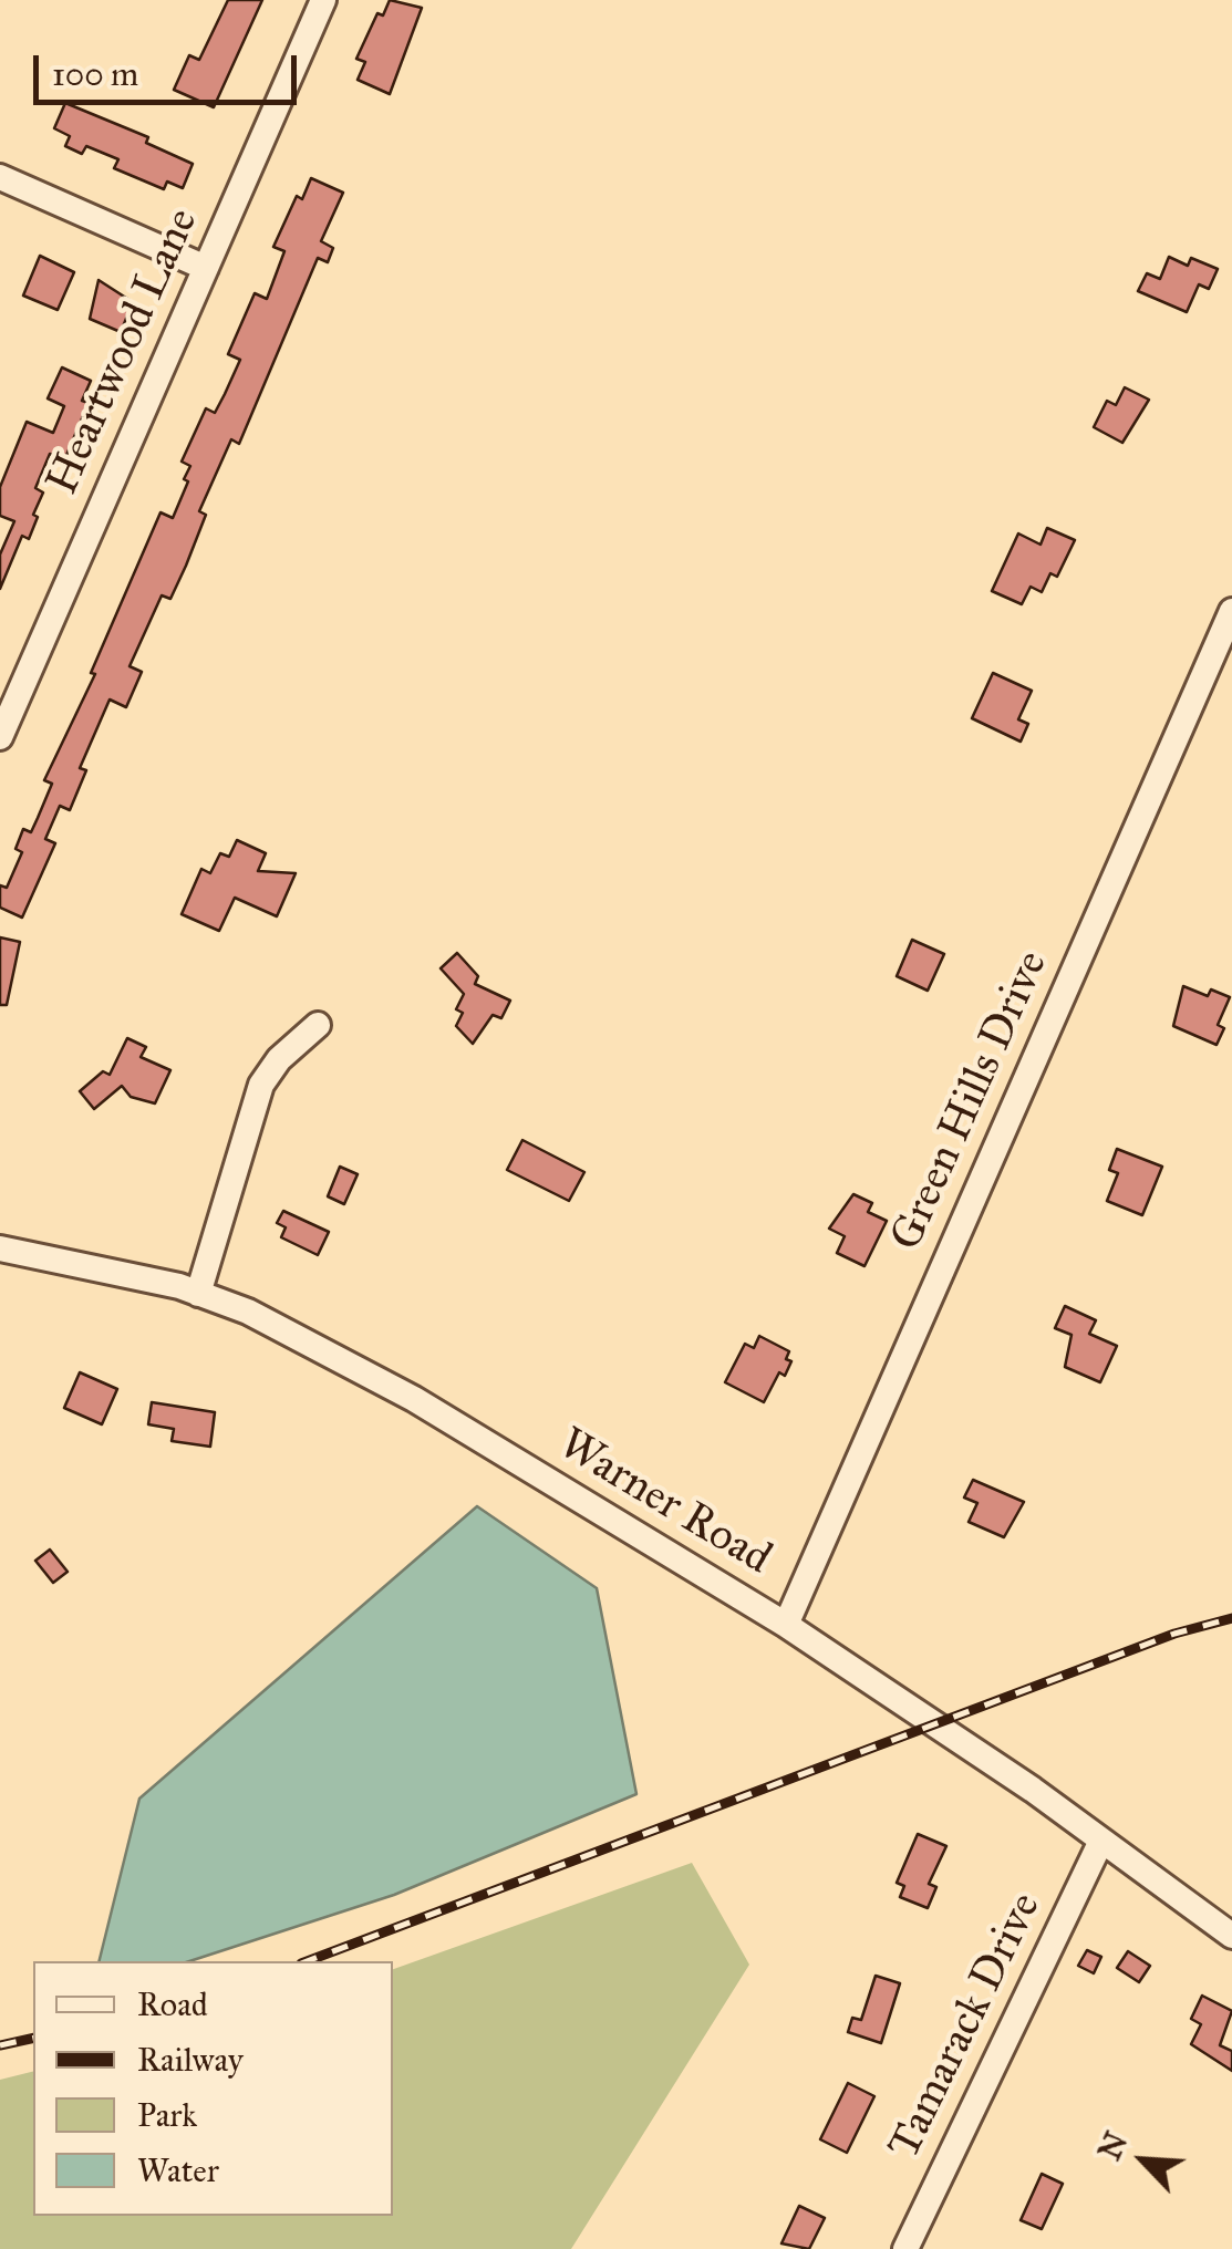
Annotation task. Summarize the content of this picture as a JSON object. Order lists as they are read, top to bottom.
{
  "streets": {
    "street": [
      "Heartwood Lane",
      "Green Hills Drive",
      "Warner Road",
      "Tamarack Drive"
    ]
  },
  "crossings": [
    ["Green Hills Drive", "Warner Road"],
    ["Warner Road", "Tamarack Drive"]
  ],
  "legend": [
    "Road",
    "Railway",
    "Park",
    "Water"
  ],
  "scale_bar": "100 m",
  "north": "top left"
}
